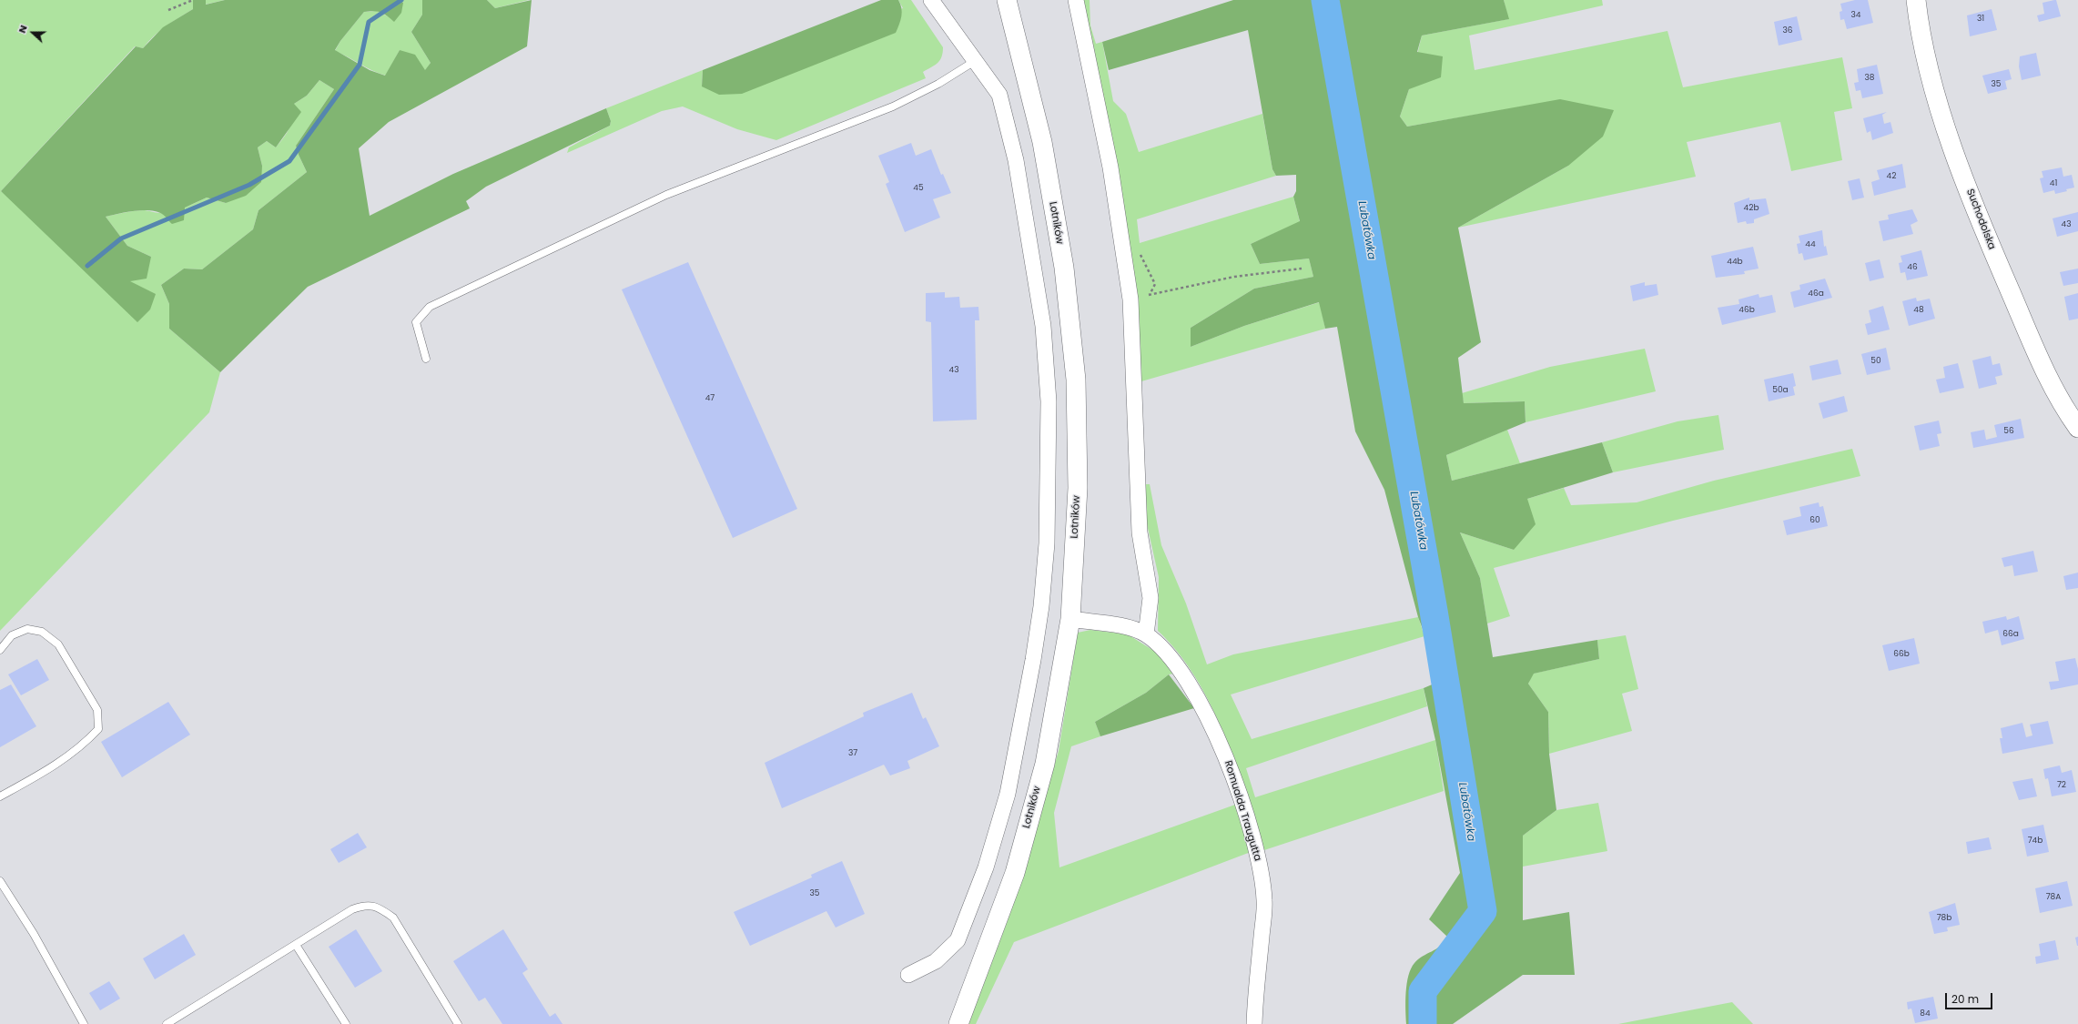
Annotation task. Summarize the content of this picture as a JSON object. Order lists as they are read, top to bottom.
{
  "streets": {
    "street": ["Suchodolska", "Lotników", "Romualda Traugutta"]
  },
  "crossings": [
    ["Lotników", "Romualda Traugutta"]
  ],
  "water": ["Lubatówka"],
  "house_numbers": [
    "34",
    "31",
    "36",
    "38",
    "35",
    "42",
    "41",
    "45",
    "42b",
    "43",
    "44",
    "44b",
    "46",
    "46a",
    "46b",
    "48",
    "50",
    "43",
    "50a",
    "47",
    "56",
    "60",
    "66a",
    "66b",
    "37",
    "72",
    "74b",
    "35",
    "78A",
    "78b",
    "84"
  ],
  "scale_bar": "20 m",
  "north": "left"
}
